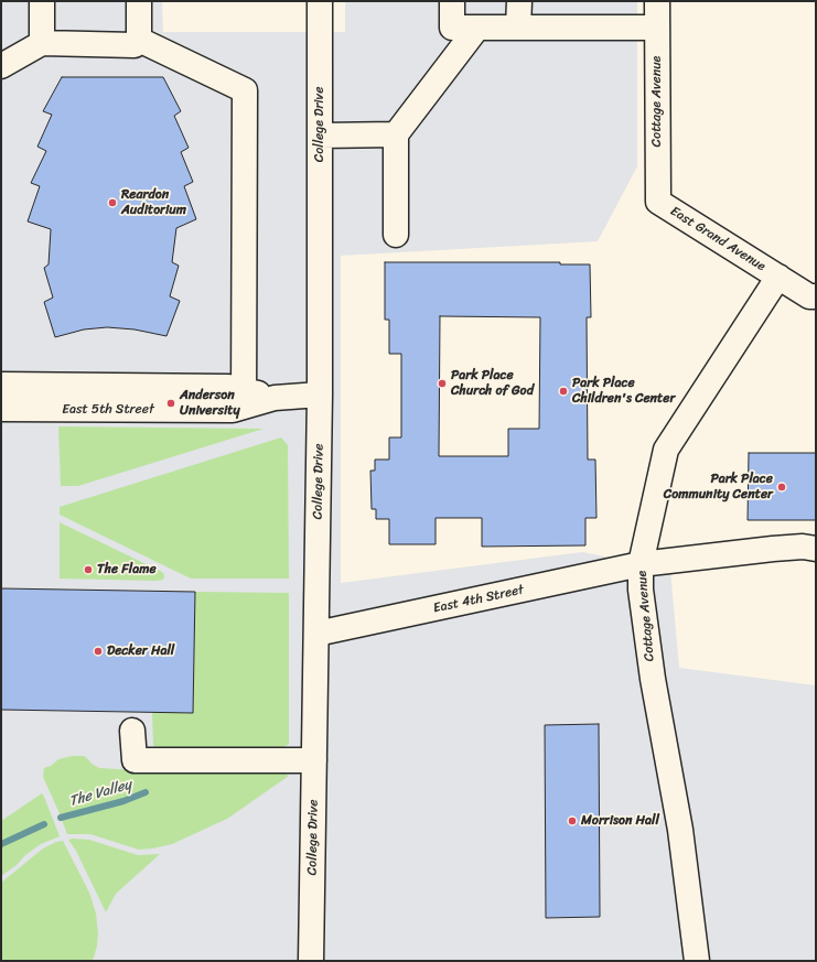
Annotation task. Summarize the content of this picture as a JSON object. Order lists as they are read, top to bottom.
{
  "streets": {
    "street": [
      "Cottage Avenue",
      "College Drive",
      "East Grand Avenue",
      "East 5th Street",
      "East 4th Street"
    ]
  },
  "crossings": [
    ["Cottage Avenue", "East Grand Avenue"],
    ["Cottage Avenue", "East 4th Street"],
    ["College Drive", "East 5th Street"],
    ["College Drive", "East 4th Street"]
  ],
  "water": ["The Valley"],
  "places": [
    "Reardon Auditorium",
    "Park Place Church of God",
    "Park Place Children's Center",
    "Anderson University",
    "Park Place Community Center",
    "The Flame",
    "Decker Hall",
    "Morrison Hall"
  ]
}
